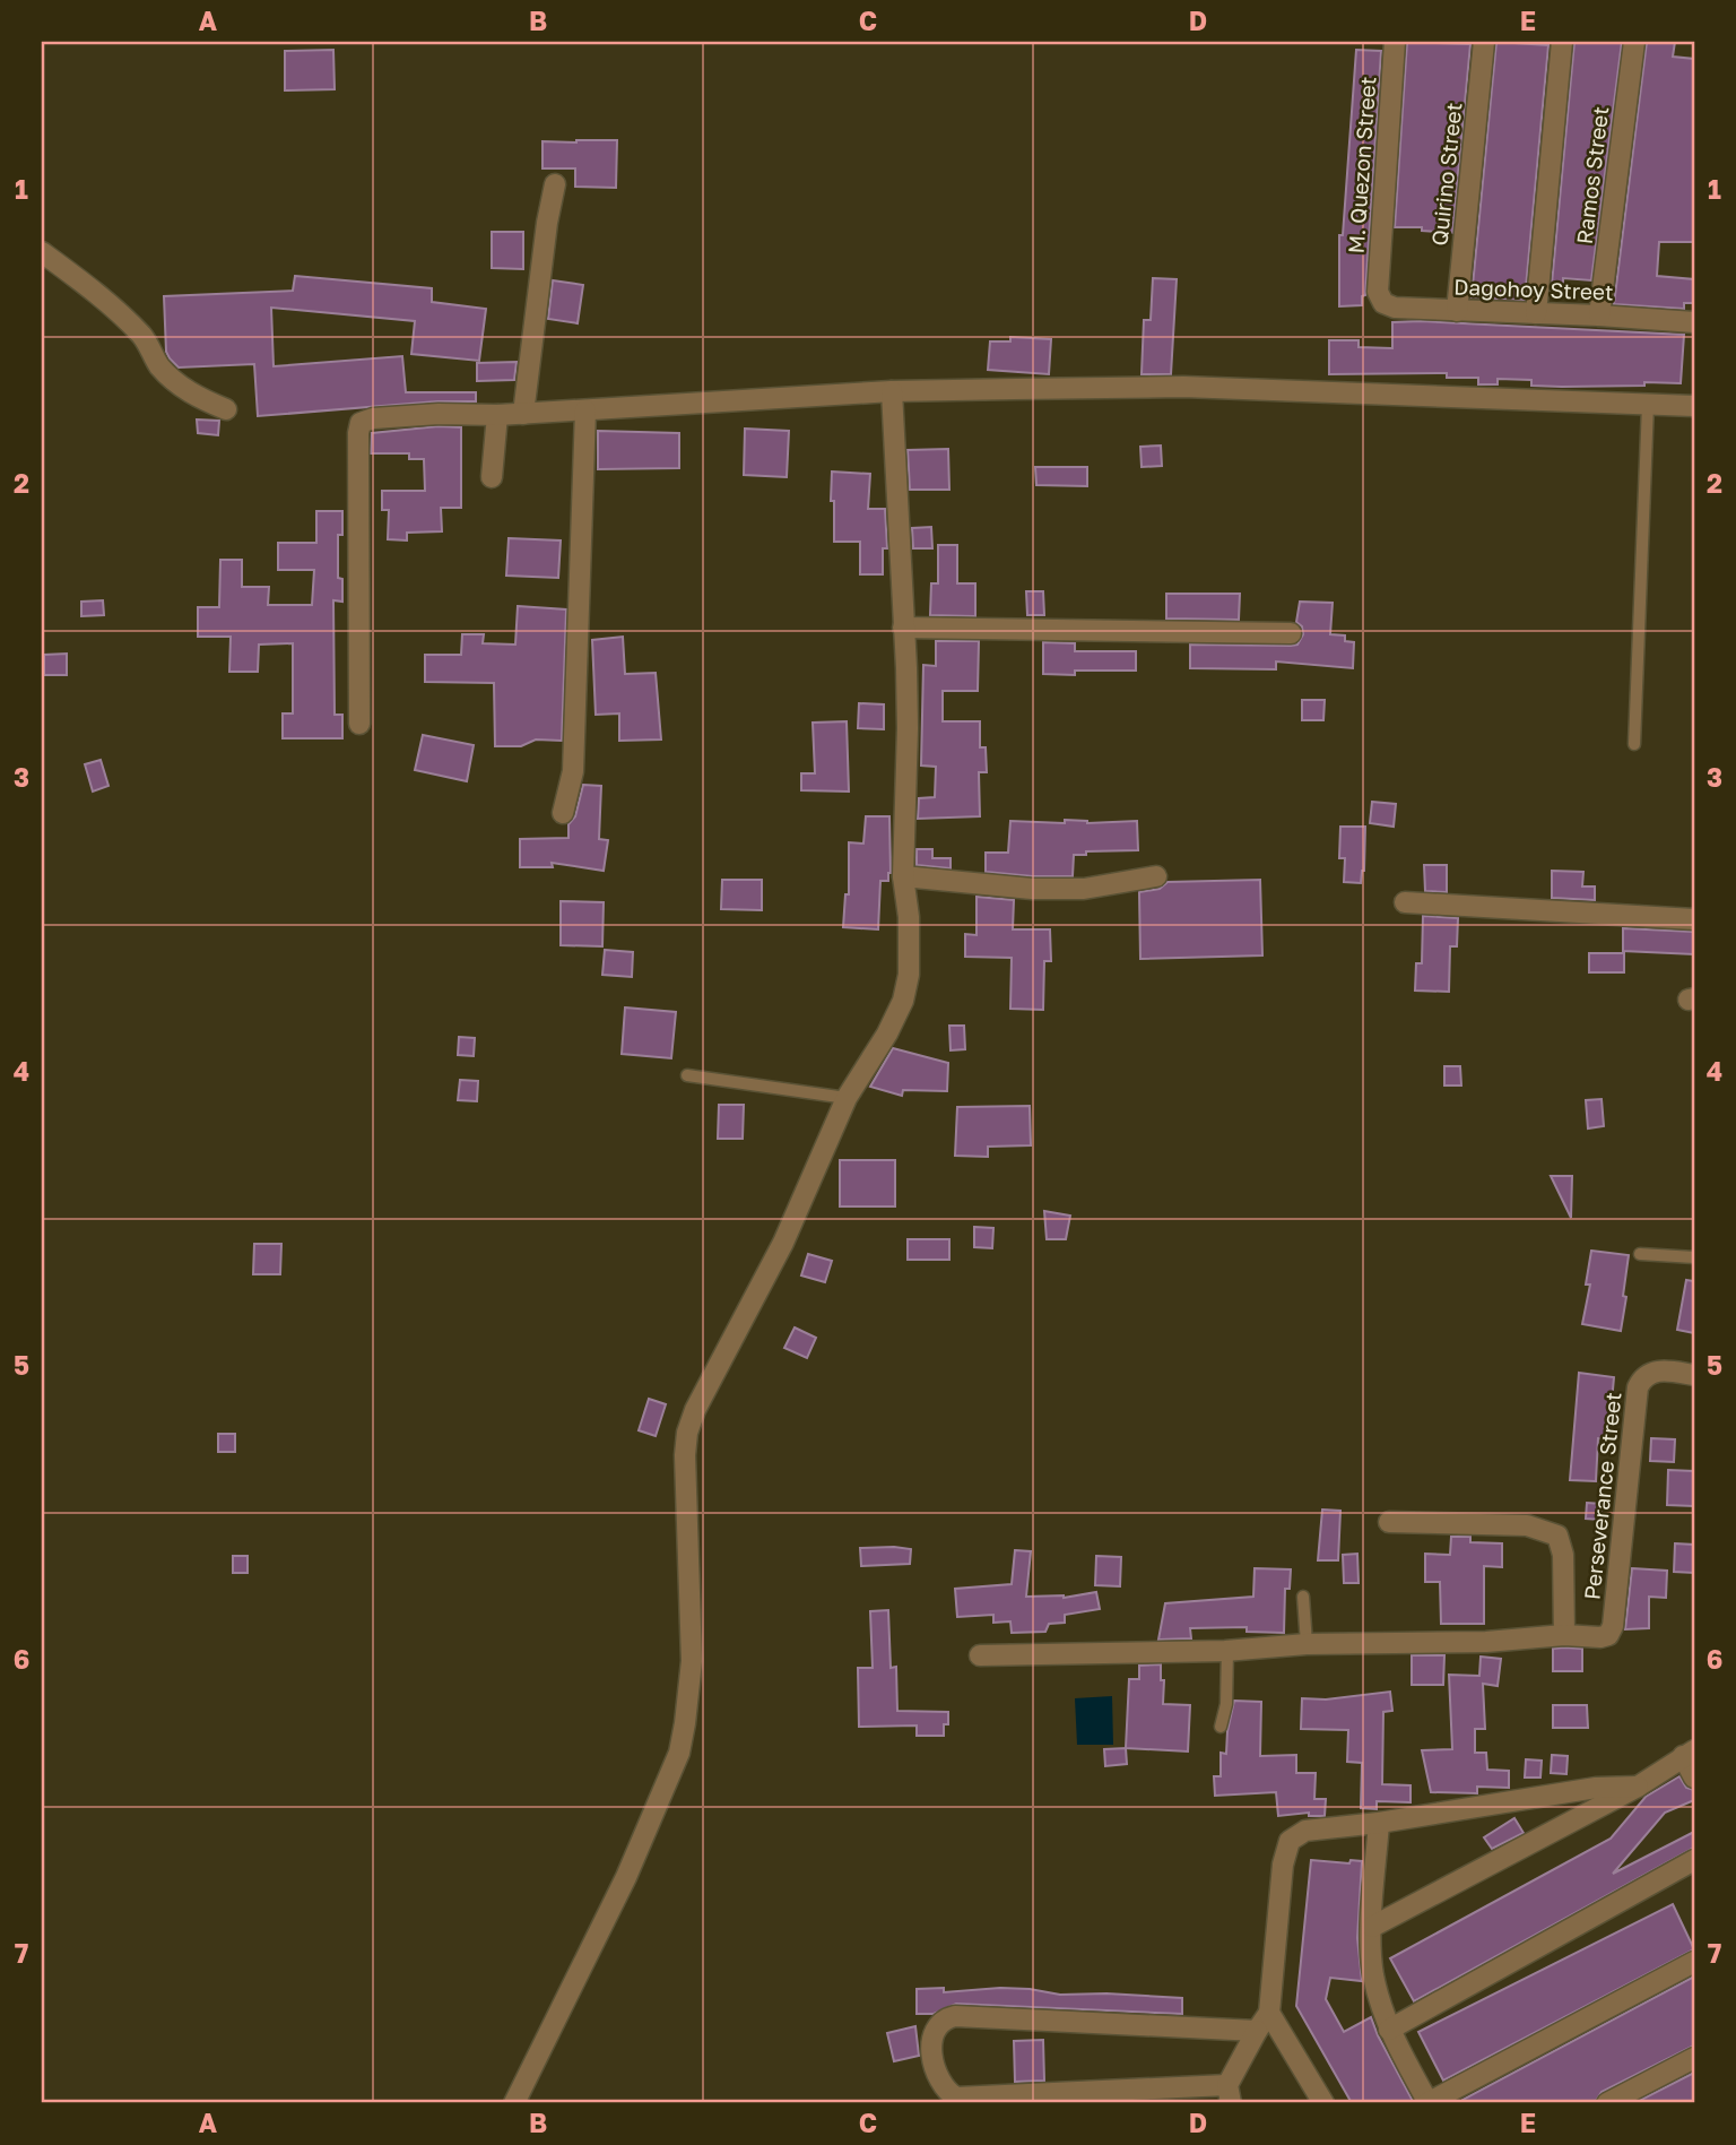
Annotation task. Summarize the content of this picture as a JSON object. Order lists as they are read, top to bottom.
{
  "streets": {
    "street": [
      "M. Quezon Street",
      "Quirino Street",
      "Ramos Street",
      "Dagohoy Street",
      "Perseverance Street"
    ]
  },
  "crossings": [
    ["M. Quezon Street", "Dagohoy Street"],
    ["Quirino Street", "Dagohoy Street"],
    ["Ramos Street", "Dagohoy Street"]
  ],
  "grid": {
    "columns": [
      "A",
      "B",
      "C",
      "D",
      "E"
    ],
    "rows": [
      "1",
      "2",
      "3",
      "4",
      "5",
      "6",
      "7"
    ]
  }
}
